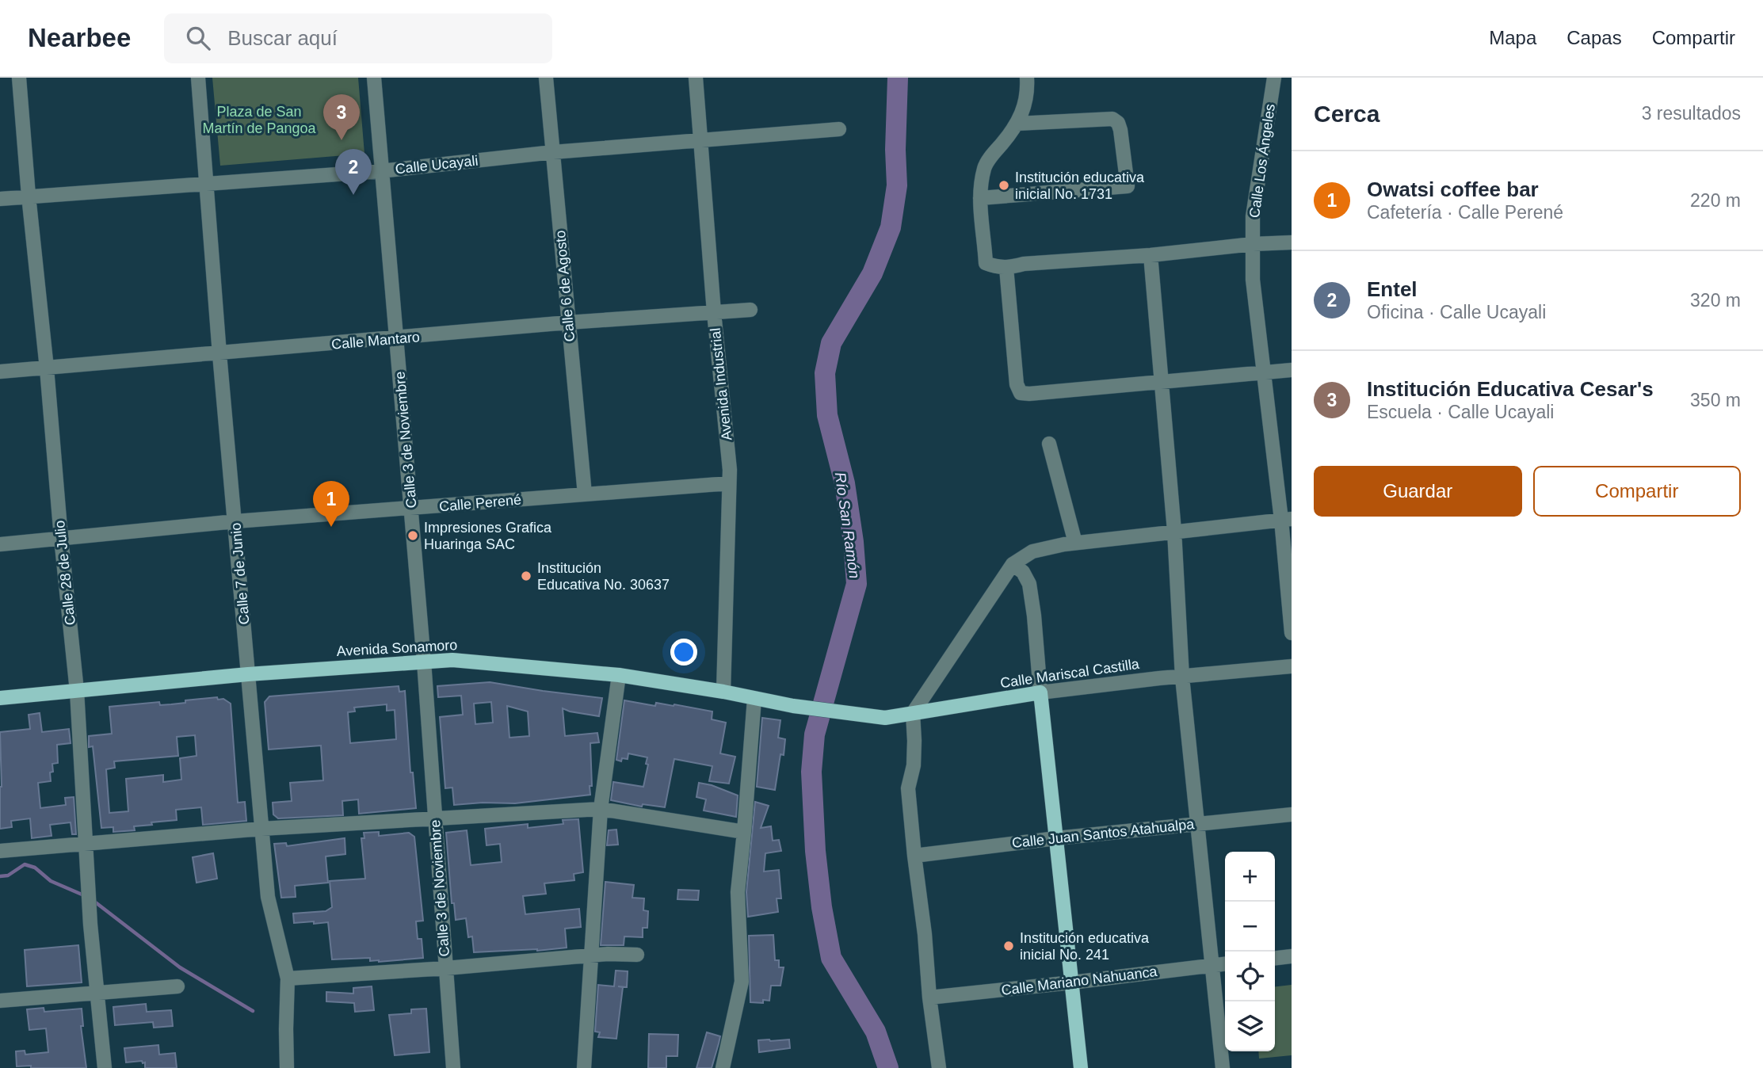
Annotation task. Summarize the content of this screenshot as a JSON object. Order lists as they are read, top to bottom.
{
  "streets": {
    "main road": ["Avenida Sonamoro", "Calle Mariscal Castilla"],
    "street": [
      "Calle Los Ángeles",
      "Calle Ucayali",
      "Calle 6 de Agosto",
      "Calle Mantaro",
      "Avenida Industrial",
      "Calle 3 de Noviembre",
      "Calle Perené",
      "Calle 28 de Julio",
      "Calle 7 de Junio",
      "Calle Juan Santos Atahualpa",
      "Calle Mariano Nahuanca"
    ]
  },
  "crossings": [
    ["Calle Ucayali", "Calle 6 de Agosto"],
    ["Calle Ucayali", "Avenida Industrial"],
    ["Calle Ucayali", "Calle 3 de Noviembre"],
    ["Calle Ucayali", "Calle 28 de Julio"],
    ["Calle Ucayali", "Calle 7 de Junio"],
    ["Calle 6 de Agosto", "Calle Mantaro"],
    ["Calle 6 de Agosto", "Calle Perené"],
    ["Calle Mantaro", "Avenida Industrial"],
    ["Calle Mantaro", "Calle 3 de Noviembre"],
    ["Calle Mantaro", "Calle 28 de Julio"],
    ["Calle Mantaro", "Calle 7 de Junio"],
    ["Avenida Industrial", "Calle Perené"],
    ["Avenida Industrial", "Avenida Sonamoro"],
    ["Calle 3 de Noviembre", "Calle Perené"],
    ["Calle 3 de Noviembre", "Avenida Sonamoro"],
    ["Calle Perené", "Calle 28 de Julio"],
    ["Calle Perené", "Calle 7 de Junio"],
    ["Calle 28 de Julio", "Avenida Sonamoro"],
    ["Calle 7 de Junio", "Avenida Sonamoro"],
    ["Avenida Sonamoro", "Calle Mariscal Castilla"]
  ],
  "water": ["Río San Ramón"],
  "parks": ["Plaza de San Martín de Pangoa"],
  "places": [
    "Institución educativa inicial No. 1731",
    "Impresiones Grafica Huaringa SAC",
    "Institución Educativa No. 30637",
    "Institución educativa inicial No. 241"
  ],
  "page": {
    "header": "Nearbee",
    "search": "Buscar aquí",
    "nav": ["Mapa", "Capas", "Compartir"],
    "heading": ["Cerca", "3 resultados"],
    "pins": ["3", "2", "1"],
    "list": [
      {
        "mark": "1",
        "name": "Owatsi coffee bar",
        "note": "Cafetería · Calle Perené",
        "value": "220 m"
      },
      {
        "mark": "2",
        "name": "Entel",
        "note": "Oficina · Calle Ucayali",
        "value": "320 m"
      },
      {
        "mark": "3",
        "name": "Institución Educativa Cesar's",
        "note": "Escuela · Calle Ucayali",
        "value": "350 m"
      }
    ],
    "buttons": ["Guardar", "Compartir"],
    "map_buttons": ["+", "−"]
  }
}
